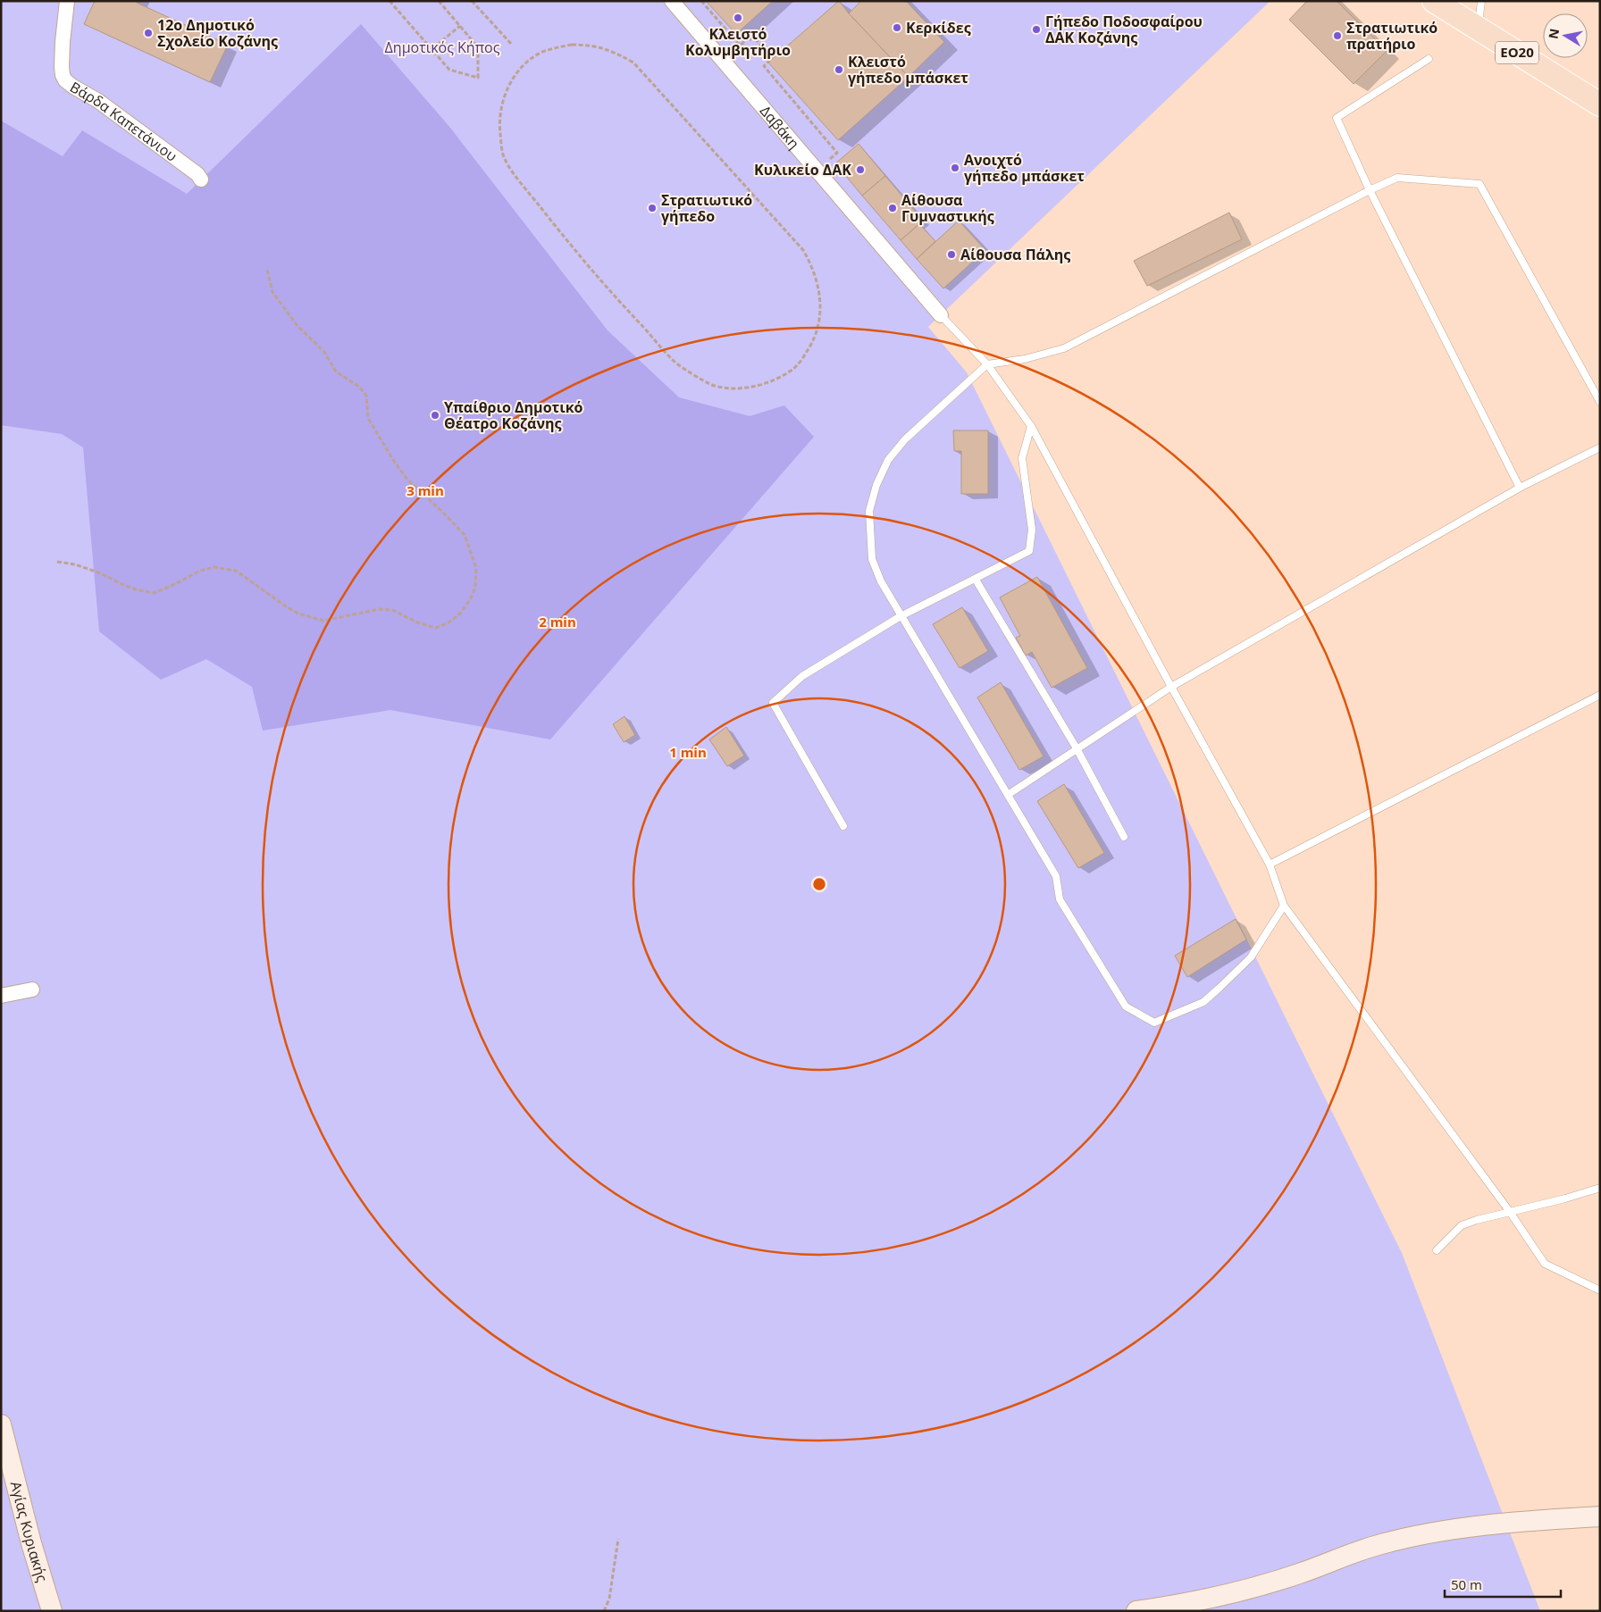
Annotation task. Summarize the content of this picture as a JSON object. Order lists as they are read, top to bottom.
{
  "streets": {
    "main road": ["ΕΟ20"],
    "street": ["Βάρδα Καπετάνιου", "Δαβάκη", "Αγίας Κυριακής"]
  },
  "parks": ["Δημοτικός Κήπος"],
  "places": [
    "Κλειστό Κολυμβητήριο",
    "Κερκίδες",
    "Γήπεδο Ποδοσφαίρου ΔΑΚ Κοζάνης",
    "12ο Δημοτικό Σχολείο Κοζάνης",
    "Στρατιωτικό πρατήριο",
    "Κλειστό γήπεδο μπάσκετ",
    "Ανοιχτό γήπεδο μπάσκετ",
    "Κυλικείο ΔΑΚ",
    "Στρατιωτικό γήπεδο",
    "Αίθουσα Γυμναστικής",
    "Αίθουσα Πάλης",
    "Υπαίθριο Δημοτικό Θέατρο Κοζάνης"
  ],
  "scale_bar": "50 m",
  "north": "left",
  "rings": ["3 min", "2 min", "1 min"]
}
